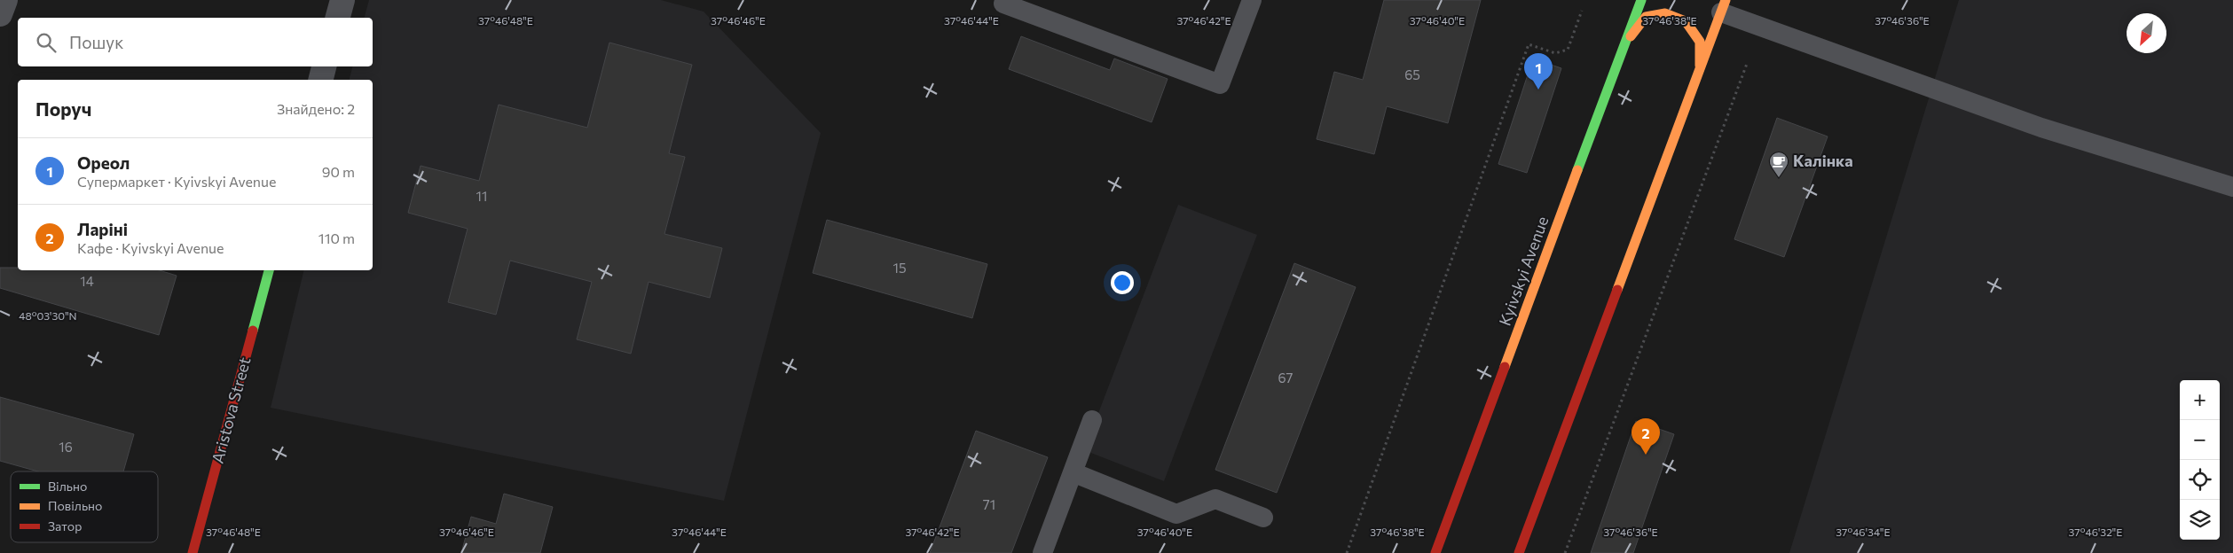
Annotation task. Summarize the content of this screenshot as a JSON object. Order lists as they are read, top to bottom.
{
  "streets": {
    "main road": ["Kyivskyi Avenue", "Aristova Street"]
  },
  "places": {
    "cafe": ["Калінка"]
  },
  "house_numbers": [
    "65",
    "11",
    "15",
    "14",
    "67",
    "16",
    "71"
  ],
  "legend": ["Вільно", "Повільно", "Затор"],
  "north": "bottom left",
  "page": {
    "search": "Пошук",
    "pins": ["1", "2"],
    "heading": ["Поруч", "Знайдено: 2"],
    "list": [
      {
        "mark": "1",
        "name": "Ореол",
        "note": "Супермаркет · Kyivskyi Avenue",
        "value": "90 m"
      },
      {
        "mark": "2",
        "name": "Ларіні",
        "note": "Кафе · Kyivskyi Avenue",
        "value": "110 m"
      }
    ],
    "map_buttons": ["+", "−"]
  },
  "coordinates": [
    "37°46'48\"E",
    "37°46'46\"E",
    "37°46'44\"E",
    "37°46'42\"E",
    "37°46'40\"E",
    "37°46'38\"E",
    "37°46'36\"E",
    "48°03'30\"N",
    "37°46'34\"E",
    "37°46'32\"E"
  ]
}
